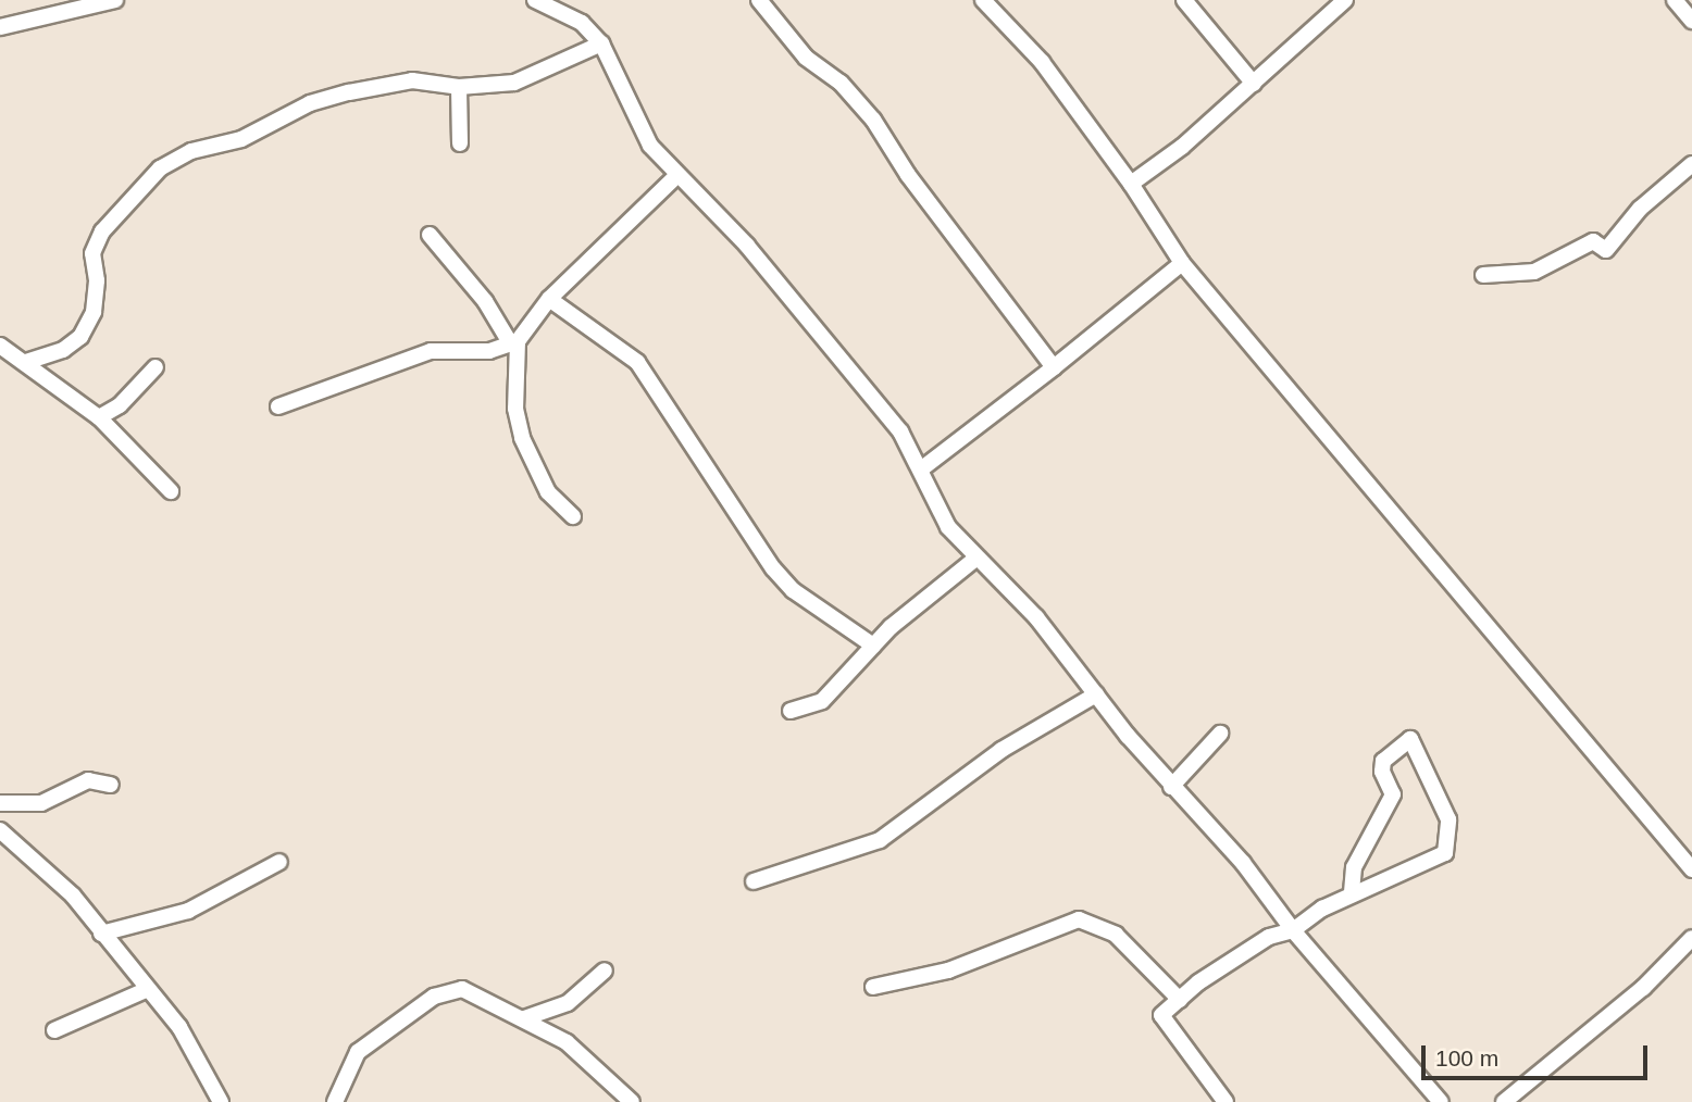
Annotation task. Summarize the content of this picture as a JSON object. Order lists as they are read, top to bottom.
{
  "scale_bar": "100 m"
}
